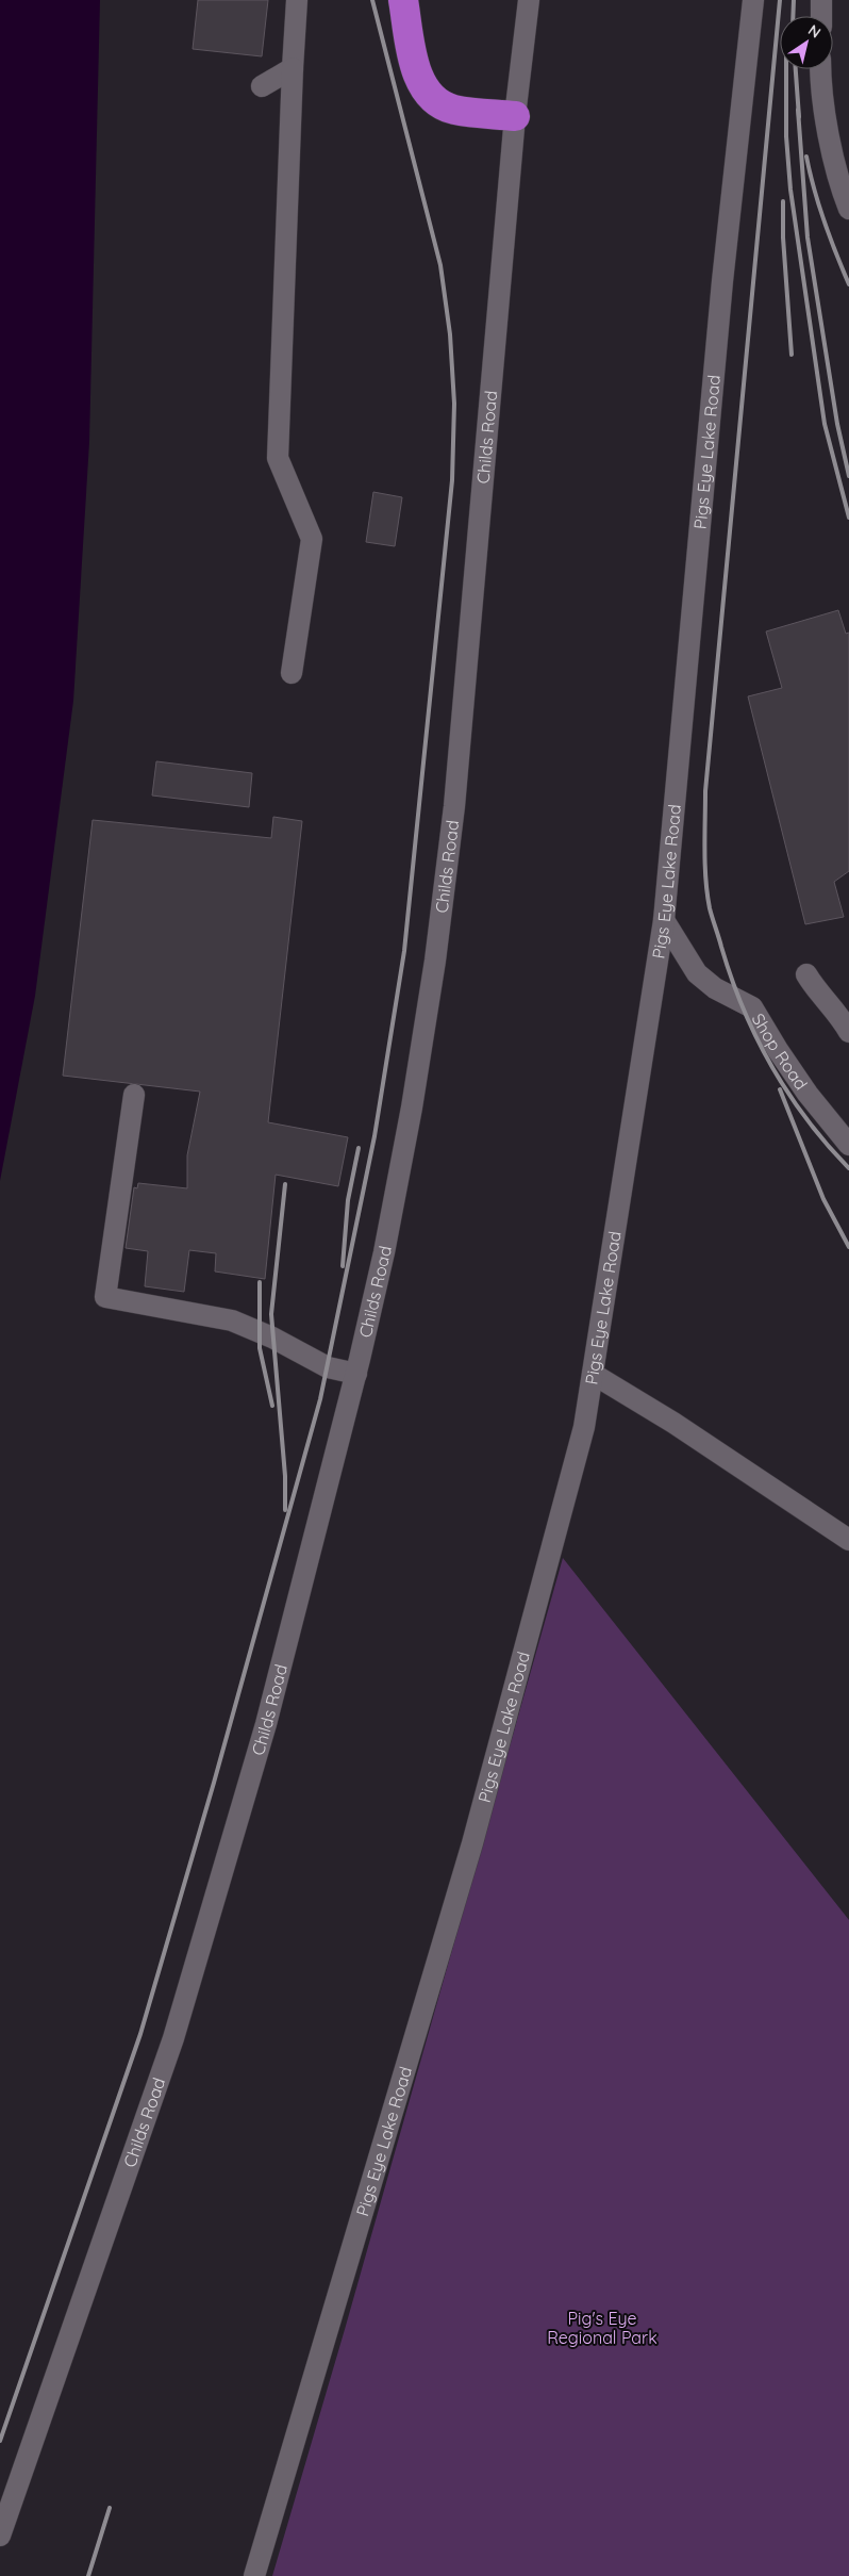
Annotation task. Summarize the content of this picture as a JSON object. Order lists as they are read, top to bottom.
{
  "streets": {
    "street": ["Childs Road", "Pigs Eye Lake Road", "Shop Road"]
  },
  "crossings": [
    ["Pigs Eye Lake Road", "Shop Road"]
  ],
  "parks": ["Pig's Eye Regional Park"],
  "north": "top right"
}
